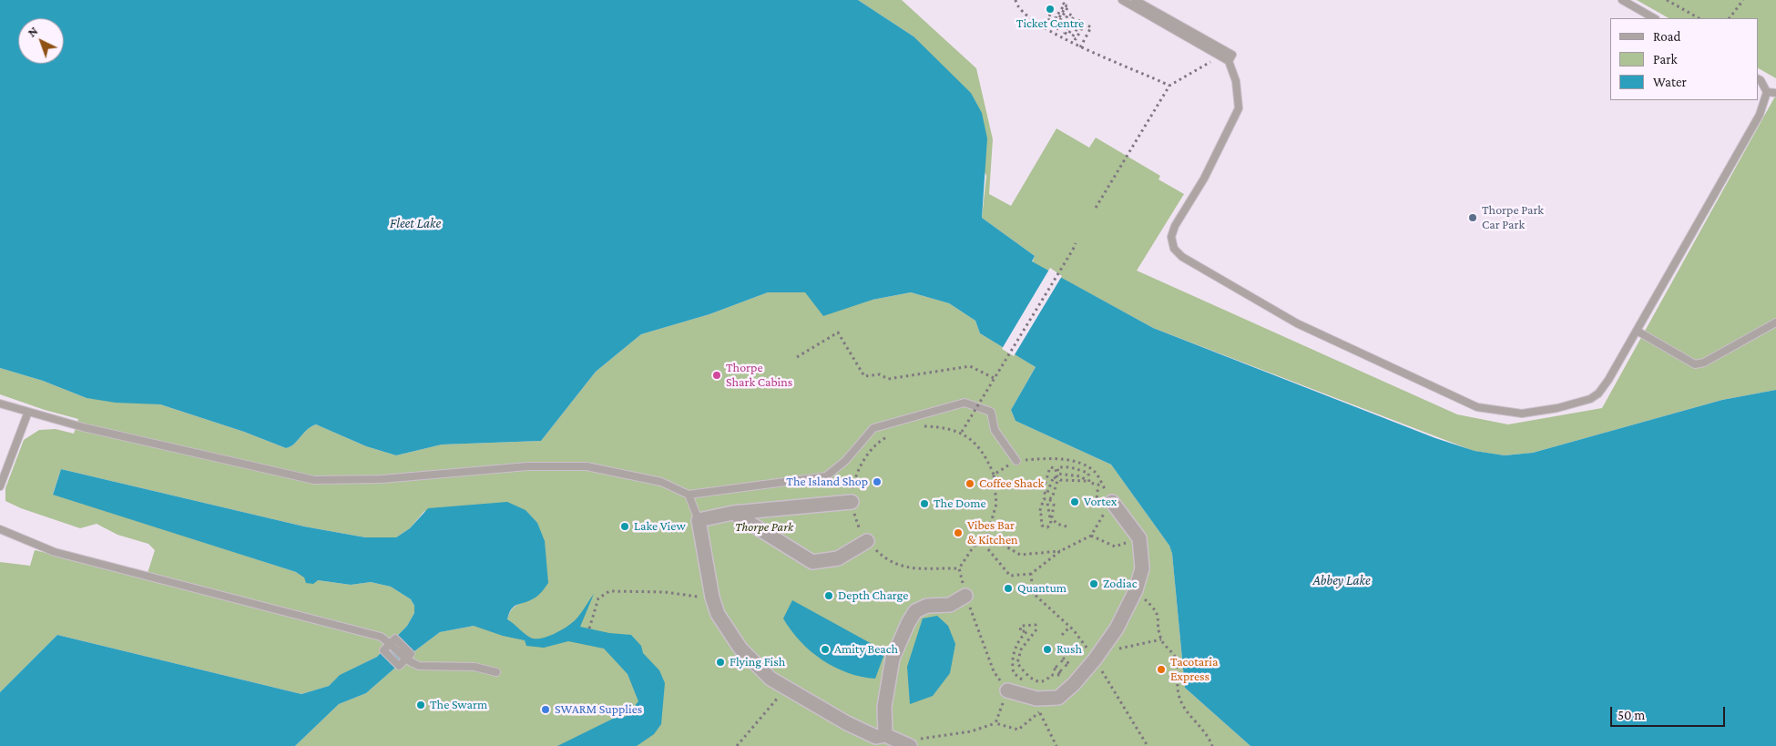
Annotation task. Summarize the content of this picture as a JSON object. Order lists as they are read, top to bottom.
{
  "water": ["Fleet Lake", "Abbey Lake"],
  "parks": ["Thorpe Park"],
  "places": [
    "Ticket Centre",
    "Thorpe Park Car Park",
    "Thorpe Shark Cabins",
    "The Island Shop",
    "Coffee Shack",
    "Vortex",
    "The Dome",
    "Lake View",
    "Vibes Bar & Kitchen",
    "Zodiac",
    "Quantum",
    "Depth Charge",
    "Amity Beach",
    "Rush",
    "Flying Fish",
    "Tacotaria Express",
    "The Swarm",
    "SWARM Supplies"
  ],
  "legend": ["Road", "Park", "Water"],
  "scale_bar": "50 m",
  "north": "top left"
}
